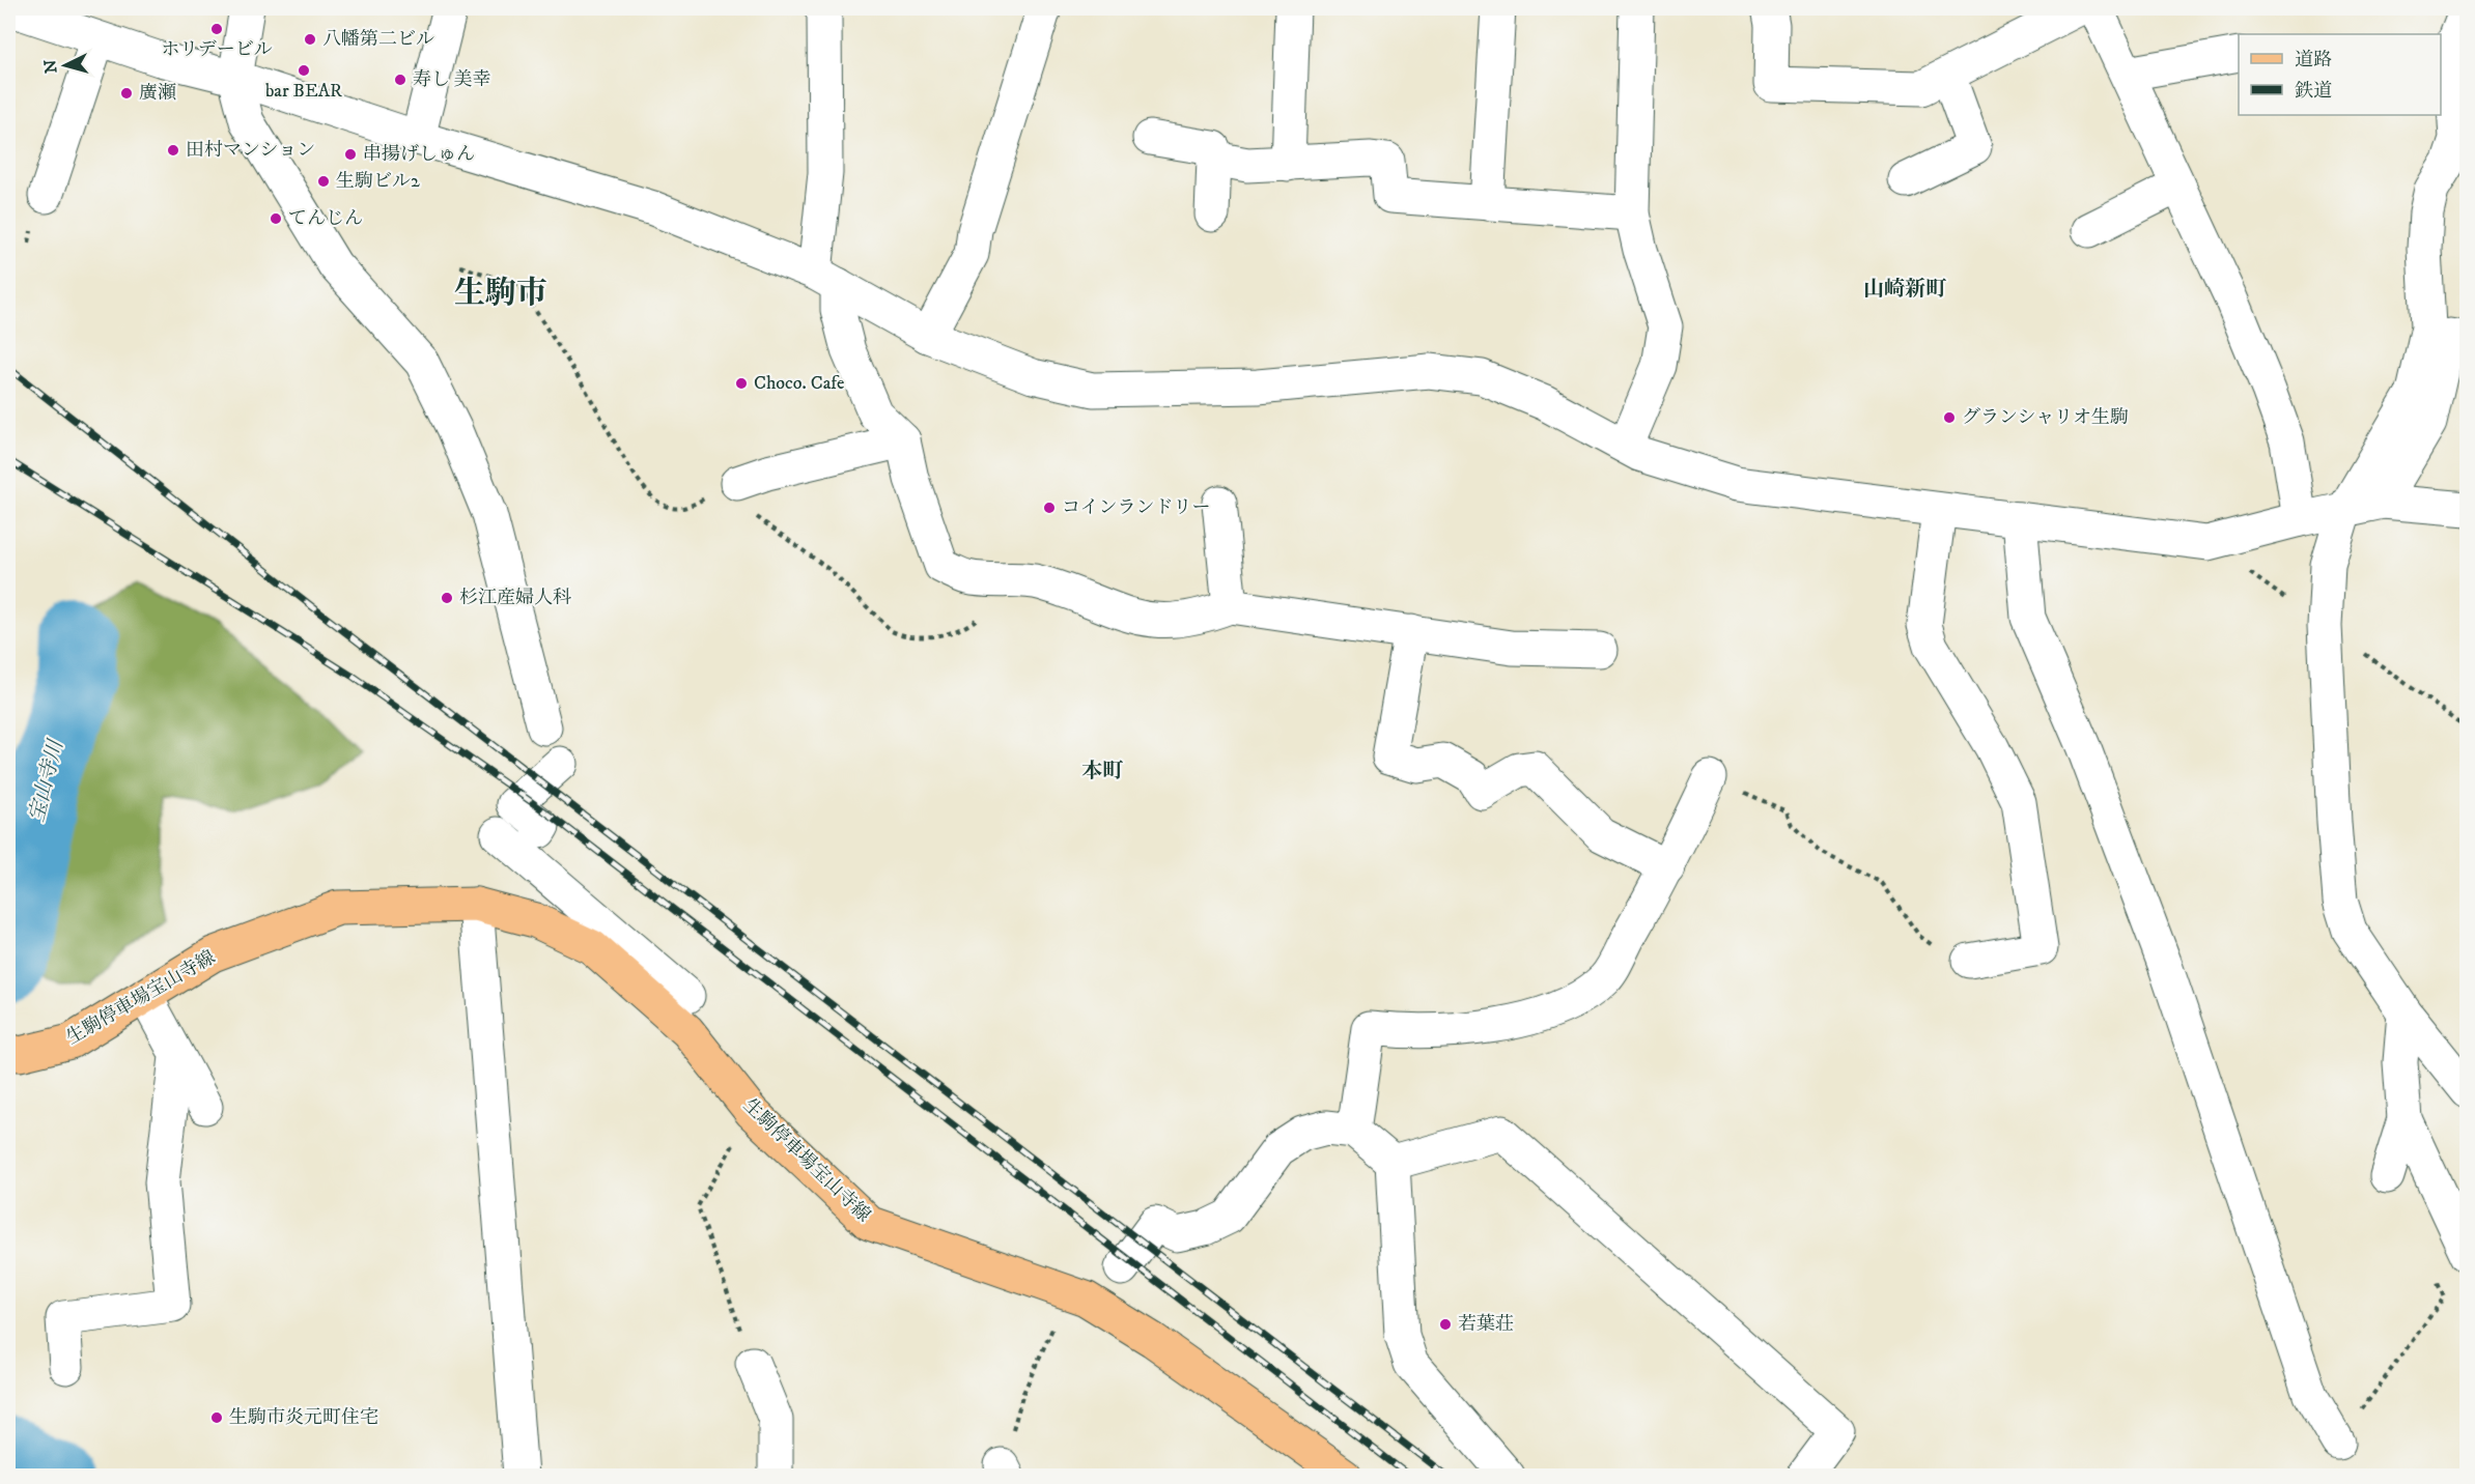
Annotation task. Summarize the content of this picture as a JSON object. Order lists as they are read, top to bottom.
{
  "streets": {
    "main road": ["生駒停車場宝山寺線"]
  },
  "districts": ["山崎新町", "生駒市", "本町"],
  "water": ["宝山寺川"],
  "places": [
    "ホリデービル",
    "八幡第二ビル",
    "bar BEAR",
    "寿し 美幸",
    "廣瀬",
    "田村マンション",
    "串揚げしゅん",
    "生駒ビル2",
    "てんじん",
    "Choco. Cafe",
    "グランシャリオ生駒",
    "コインランドリー",
    "杉江産婦人科",
    "若葉荘",
    "生駒市炎元町住宅"
  ],
  "legend": ["道路", "鉄道"],
  "north": "left"
}
